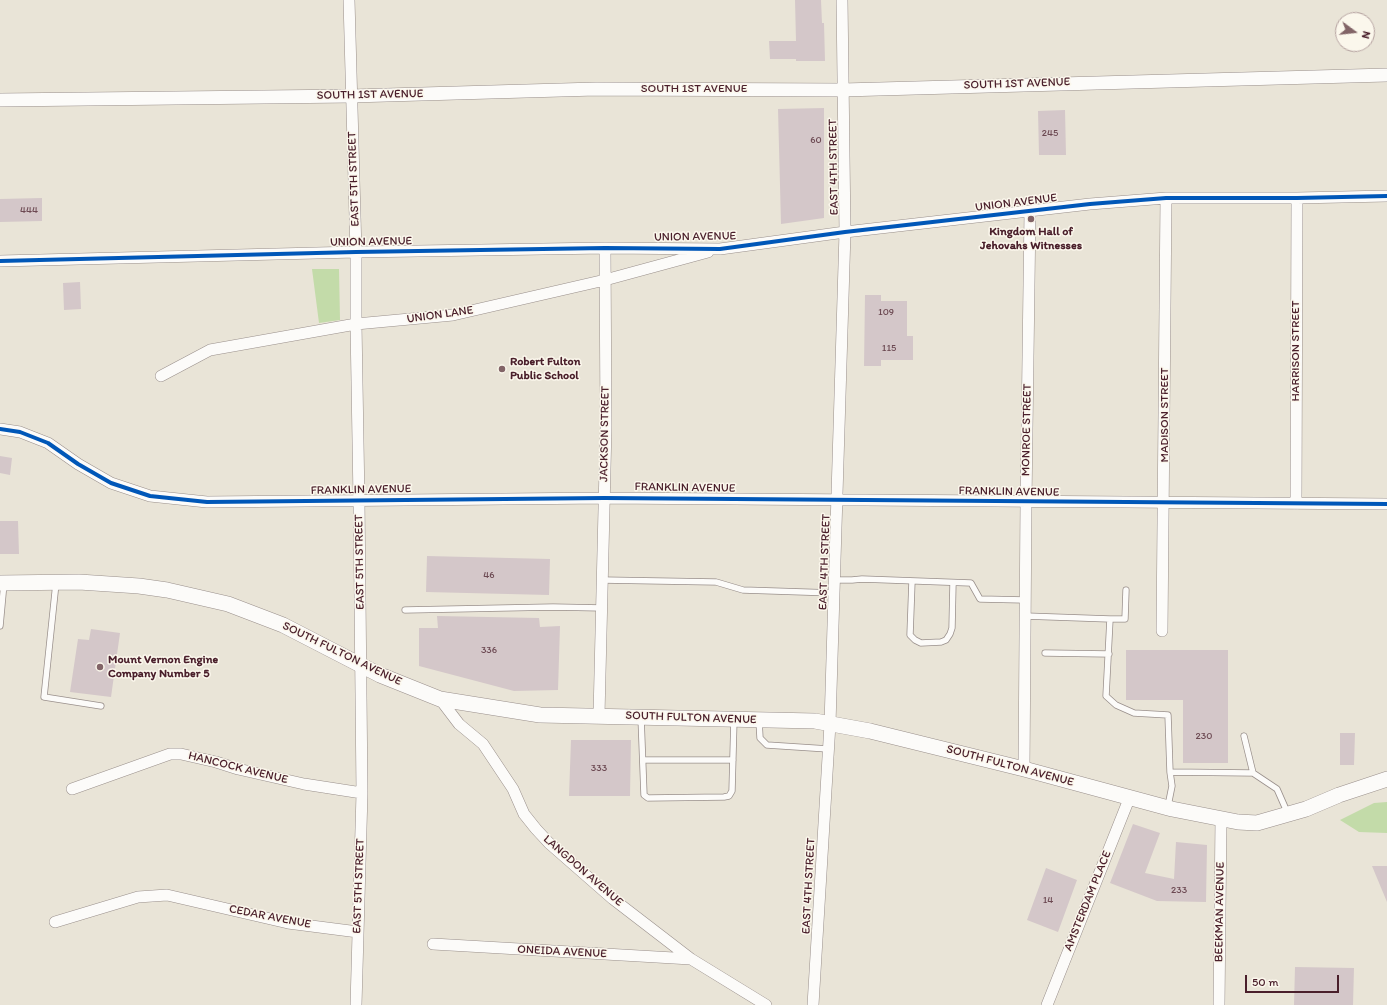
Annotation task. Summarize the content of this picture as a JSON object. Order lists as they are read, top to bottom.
{
  "streets": {
    "main road": ["SOUTH FULTON AVENUE"],
    "street": [
      "SOUTH 1ST AVENUE",
      "EAST 4TH STREET",
      "EAST 5TH STREET",
      "UNION AVENUE",
      "UNION LANE",
      "HARRISON STREET",
      "MADISON STREET",
      "MONROE STREET",
      "JACKSON STREET",
      "FRANKLIN AVENUE",
      "HANCOCK AVENUE",
      "LANGDON AVENUE",
      "AMSTERDAM PLACE",
      "BEEKMAN AVENUE",
      "CEDAR AVENUE",
      "ONEIDA AVENUE"
    ]
  },
  "crossings": [
    ["SOUTH 1ST AVENUE", "EAST 4TH STREET"],
    ["SOUTH 1ST AVENUE", "EAST 5TH STREET"],
    ["EAST 4TH STREET", "UNION AVENUE"],
    ["EAST 4TH STREET", "FRANKLIN AVENUE"],
    ["EAST 4TH STREET", "SOUTH FULTON AVENUE"],
    ["EAST 5TH STREET", "UNION AVENUE"],
    ["EAST 5TH STREET", "UNION LANE"],
    ["EAST 5TH STREET", "FRANKLIN AVENUE"],
    ["EAST 5TH STREET", "SOUTH FULTON AVENUE"],
    ["EAST 5TH STREET", "HANCOCK AVENUE"],
    ["EAST 5TH STREET", "CEDAR AVENUE"],
    ["UNION AVENUE", "UNION LANE"],
    ["UNION AVENUE", "HARRISON STREET"],
    ["UNION AVENUE", "MADISON STREET"],
    ["UNION AVENUE", "MONROE STREET"],
    ["UNION AVENUE", "JACKSON STREET"],
    ["UNION LANE", "JACKSON STREET"],
    ["HARRISON STREET", "FRANKLIN AVENUE"],
    ["MADISON STREET", "FRANKLIN AVENUE"],
    ["MONROE STREET", "FRANKLIN AVENUE"],
    ["MONROE STREET", "SOUTH FULTON AVENUE"],
    ["JACKSON STREET", "FRANKLIN AVENUE"],
    ["JACKSON STREET", "SOUTH FULTON AVENUE"],
    ["SOUTH FULTON AVENUE", "LANGDON AVENUE"],
    ["SOUTH FULTON AVENUE", "AMSTERDAM PLACE"],
    ["SOUTH FULTON AVENUE", "BEEKMAN AVENUE"],
    ["LANGDON AVENUE", "ONEIDA AVENUE"]
  ],
  "places": ["Kingdom Hall of Jehovahs Witnesses", "Robert Fulton Public School", "Mount Vernon Engine Company Number 5"],
  "house_numbers": [
    "245",
    "60",
    "444",
    "109",
    "115",
    "46",
    "336",
    "230",
    "333",
    "233",
    "14"
  ],
  "scale_bar": "50 m",
  "north": "right"
}
